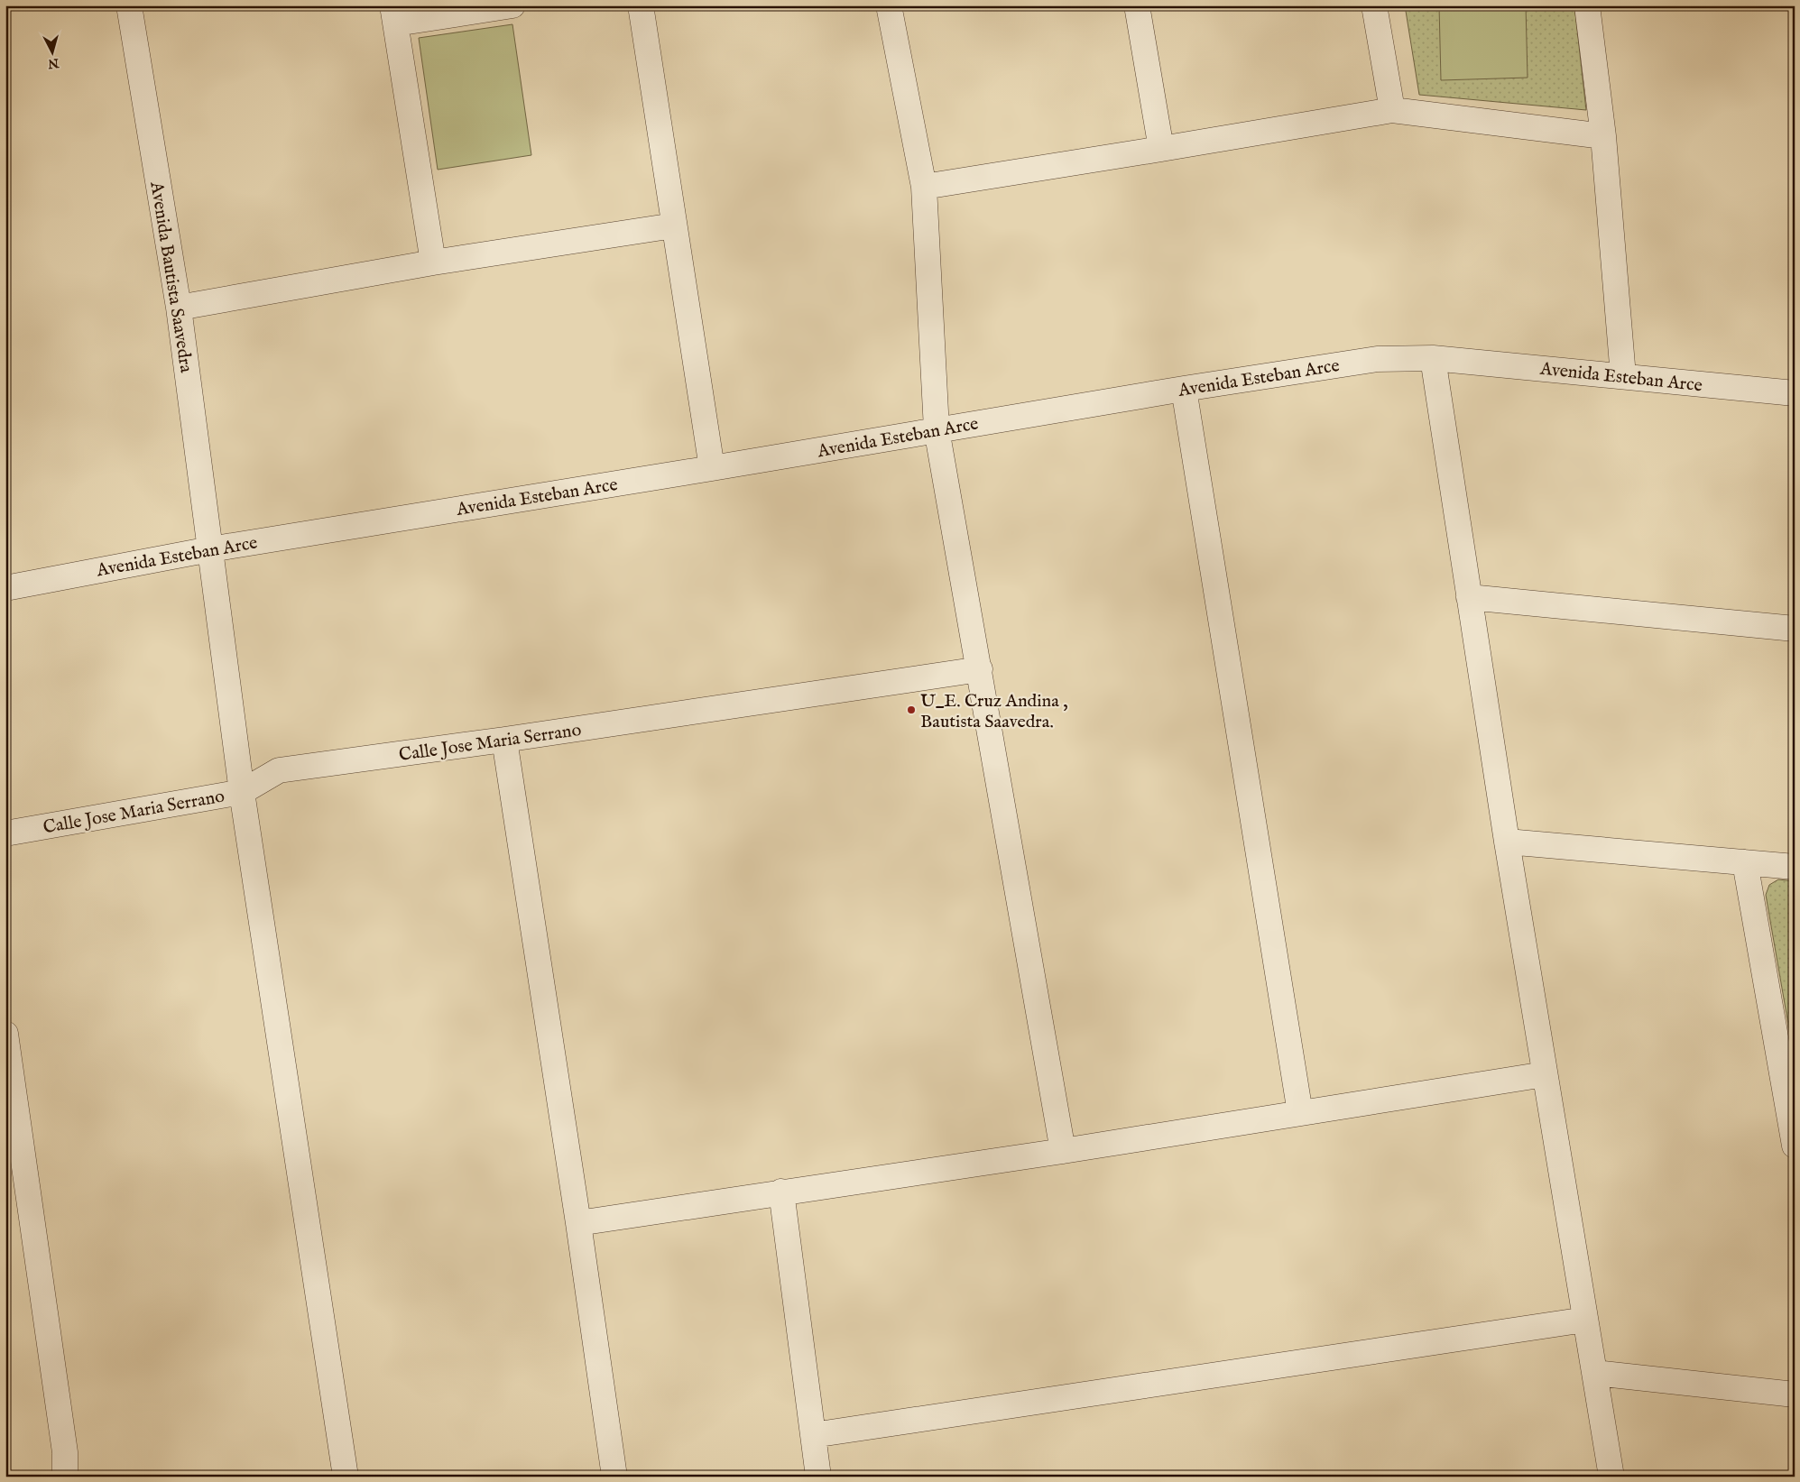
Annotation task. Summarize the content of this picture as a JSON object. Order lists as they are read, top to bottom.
{
  "streets": {
    "street": ["Avenida Bautista Saavedra", "Avenida Esteban Arce", "Calle Jose Maria Serrano"]
  },
  "crossings": [
    ["Avenida Bautista Saavedra", "Avenida Esteban Arce"],
    ["Avenida Bautista Saavedra", "Calle Jose Maria Serrano"]
  ],
  "places": ["U_E. Cruz Andina , Bautista Saavedra."],
  "north": "bottom"
}
